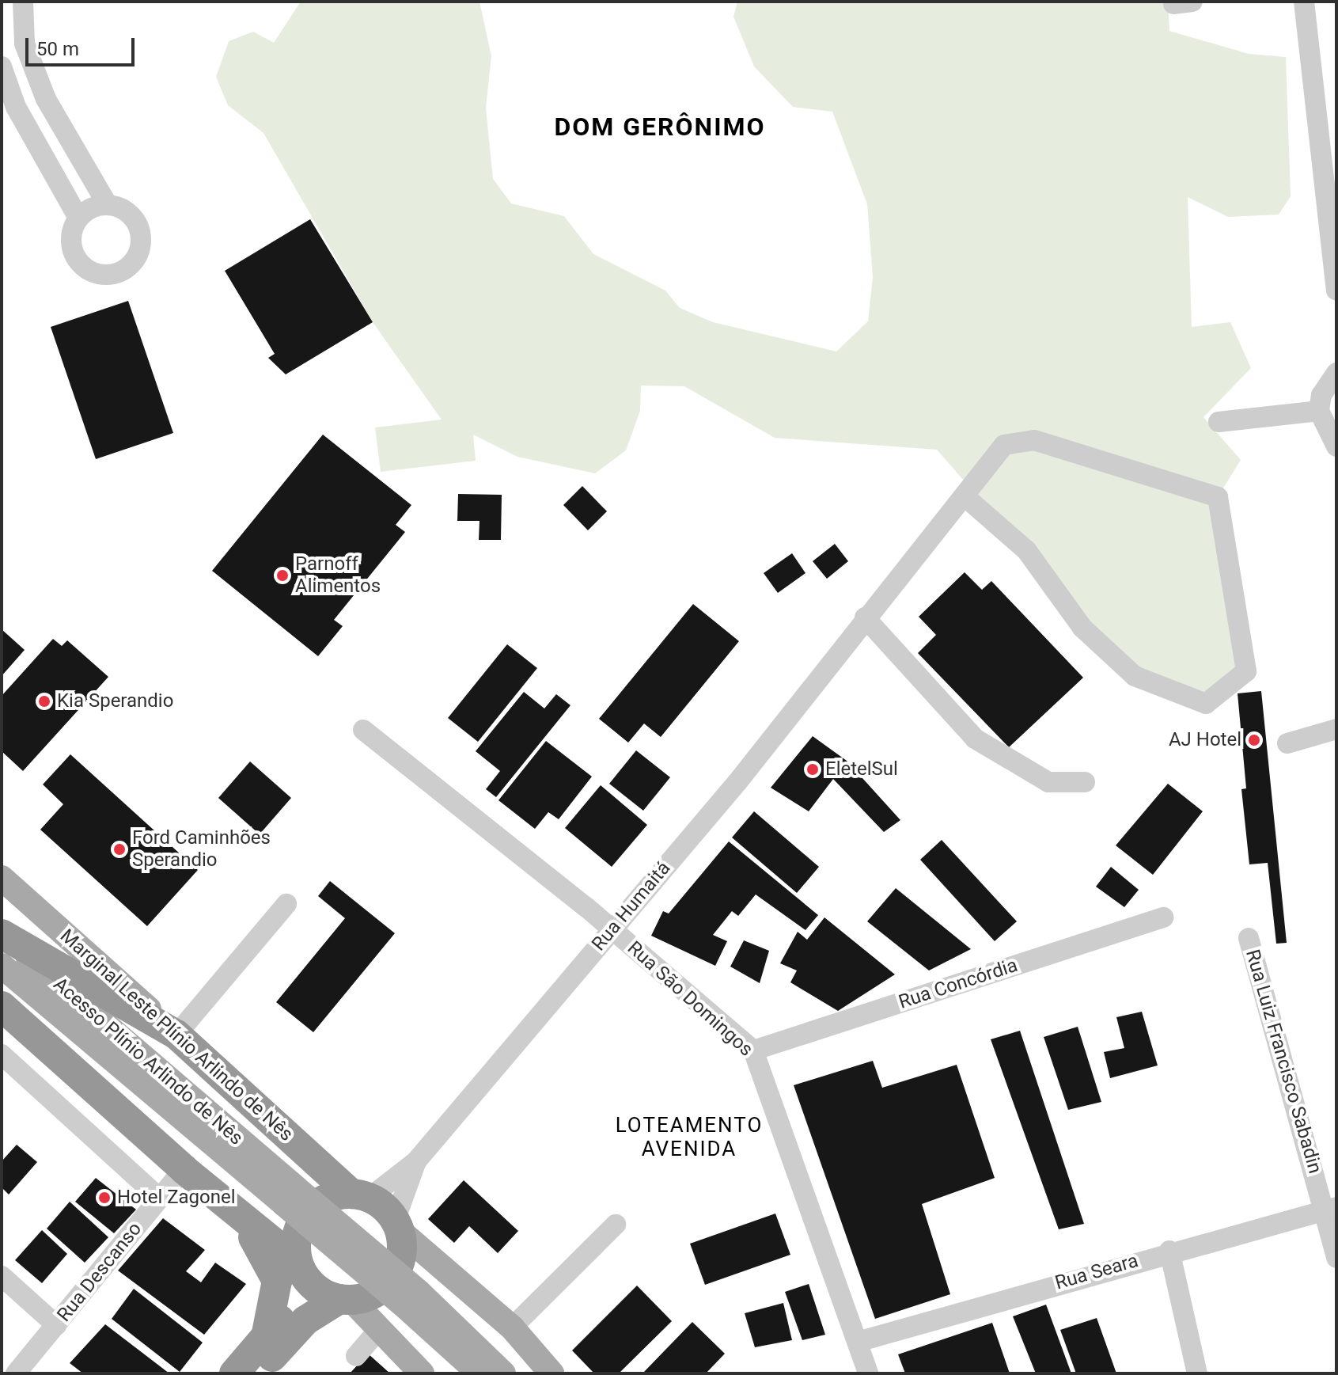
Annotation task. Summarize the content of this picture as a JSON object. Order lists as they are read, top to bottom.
{
  "streets": {
    "highway": ["Marginal Leste Plínio Arlindo de Nês"],
    "main road": ["Acesso Plínio Arlindo de Nês"],
    "street": [
      "Rua Humaitá",
      "Rua Concórdia",
      "Rua São Domingos",
      "Rua Luiz Francisco Sabadin",
      "Rua Descanso",
      "Rua Seara"
    ]
  },
  "crossings": [
    ["Rua Humaitá", "Rua São Domingos"],
    ["Rua Humaitá", "Marginal Leste Plínio Arlindo de Nês"],
    ["Rua Concórdia", "Rua São Domingos"],
    ["Rua São Domingos", "Rua Seara"],
    ["Rua Luiz Francisco Sabadin", "Rua Seara"]
  ],
  "districts": ["DOM GERÔNIMO", "LOTEAMENTO AVENIDA"],
  "places": [
    "Parnoff Alimentos",
    "Kia Sperandio",
    "AJ Hotel",
    "EletelSul",
    "Ford Caminhões Sperandio",
    "Hotel Zagonel"
  ],
  "scale_bar": "50 m"
}
